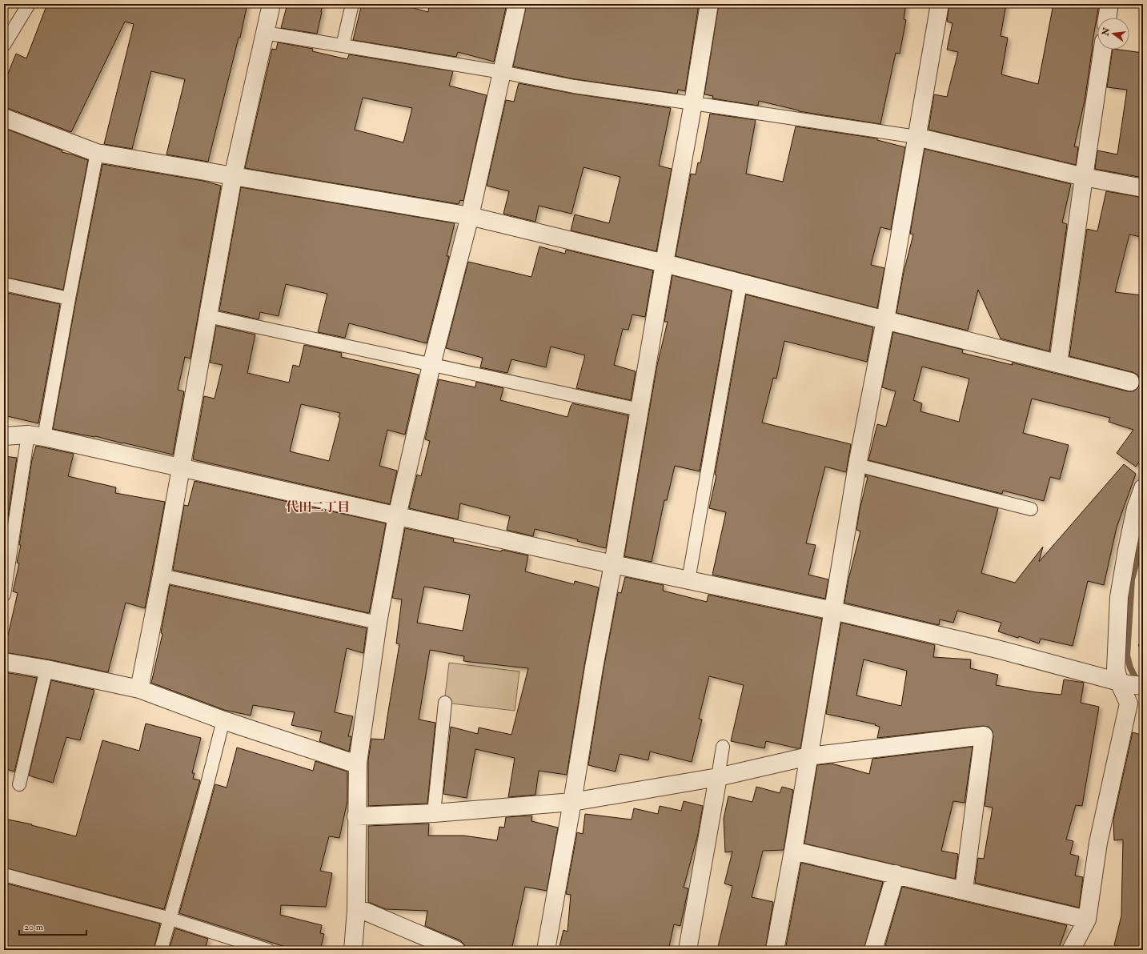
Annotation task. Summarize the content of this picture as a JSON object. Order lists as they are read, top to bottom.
{
  "districts": ["代田二丁目"],
  "scale_bar": "20 m",
  "north": "left"
}
